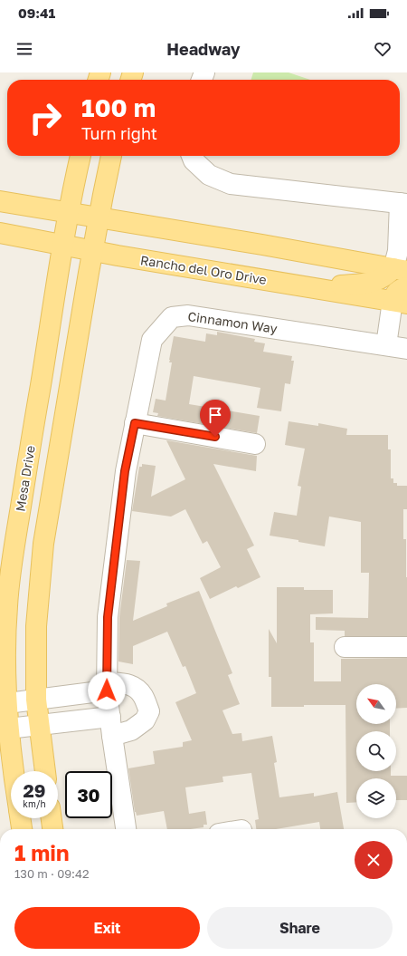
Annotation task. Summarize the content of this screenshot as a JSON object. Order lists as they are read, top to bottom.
{
  "streets": {
    "main road": ["Rancho del Oro Drive", "Mesa Drive"],
    "street": ["Cinnamon Way"]
  },
  "crossings": [
    ["Rancho del Oro Drive", "Mesa Drive"]
  ],
  "north": "top left",
  "page": {
    "status": "09:41",
    "header": "Headway",
    "turn": ["100 m", "Turn right"],
    "speed": "29 km/h",
    "limit": "30",
    "heading": ["1 min", "130 m · 09:42"],
    "buttons": ["Exit", "Share"]
  }
}
